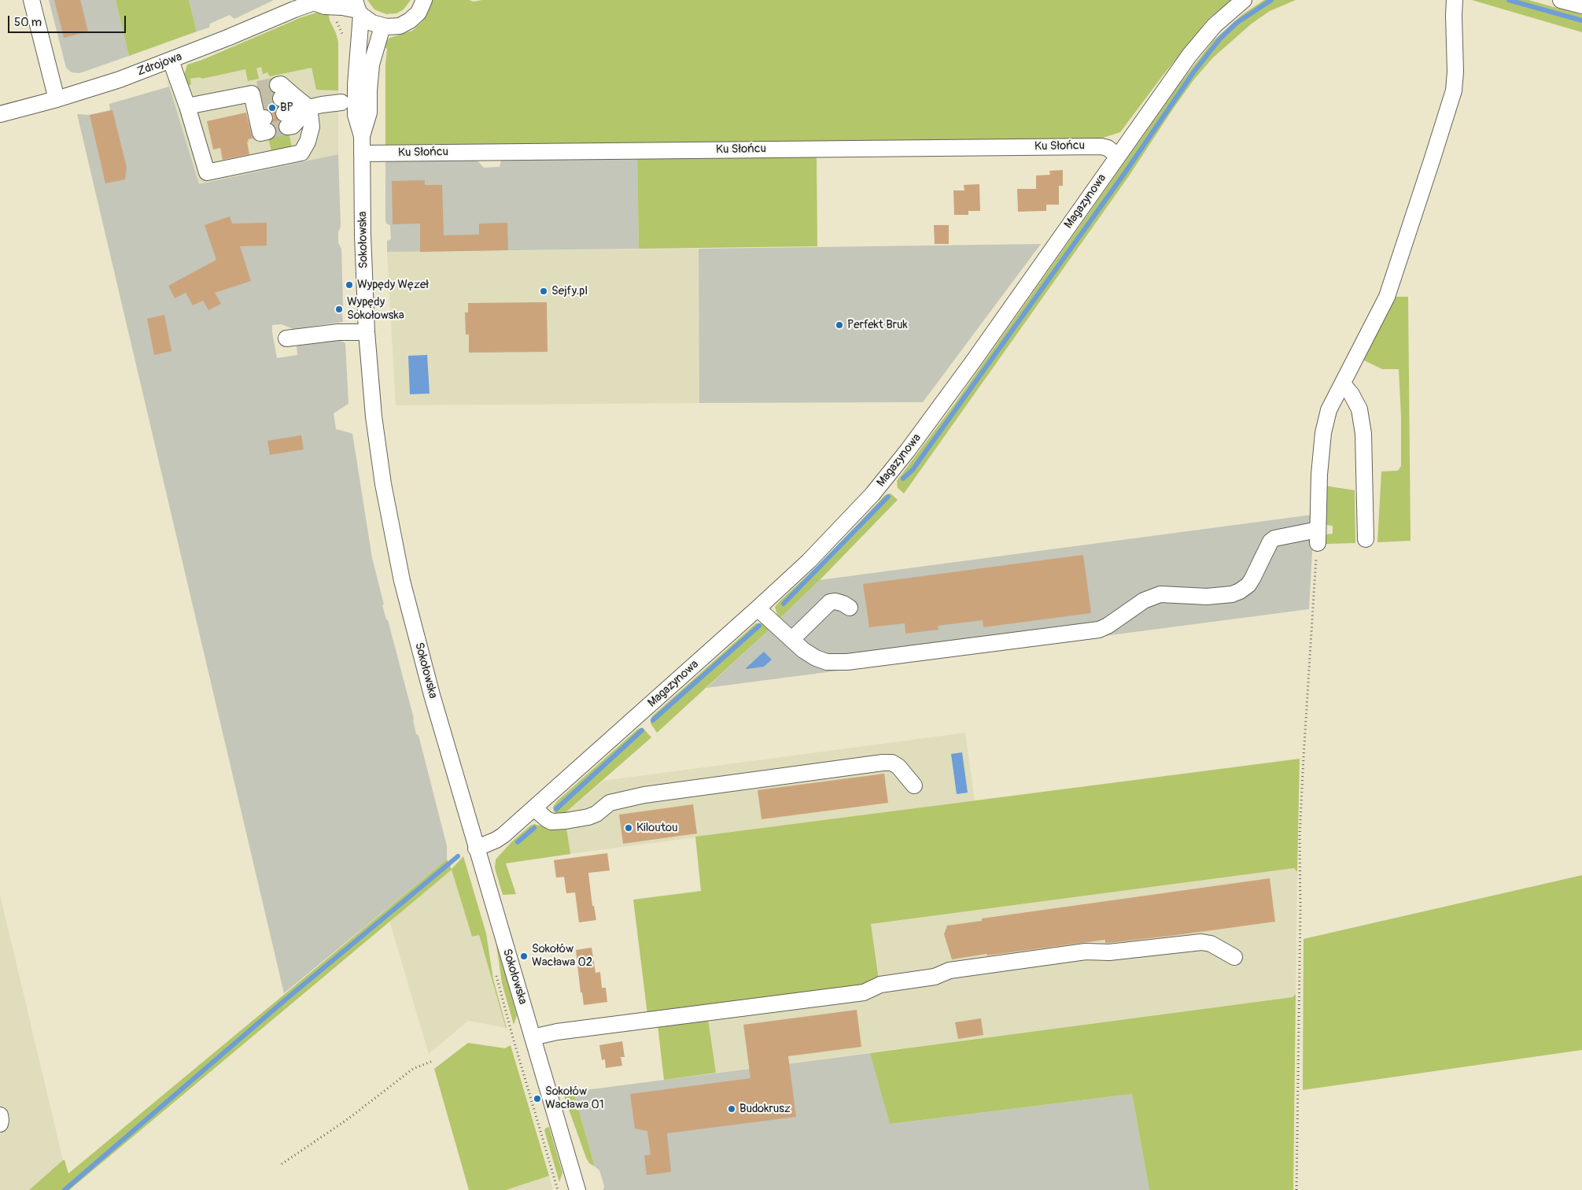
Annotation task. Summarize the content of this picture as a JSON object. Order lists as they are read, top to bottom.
{
  "streets": {
    "street": [
      "Zdrojowa",
      "Ku Słońcu",
      "Magazynowa",
      "Sokołowska"
    ]
  },
  "crossings": [
    ["Zdrojowa", "Sokołowska"],
    ["Ku Słońcu", "Magazynowa"],
    ["Ku Słońcu", "Sokołowska"],
    ["Magazynowa", "Sokołowska"]
  ],
  "places": [
    "BP",
    "Wypędy Węzeł",
    "Sejfy.pl",
    "Wypędy Sokołowska",
    "Perfekt Bruk",
    "Kiloutou",
    "Sokołów Wacława 02",
    "Sokołów Wacława 01",
    "Budokrusz"
  ],
  "scale_bar": "50 m"
}
